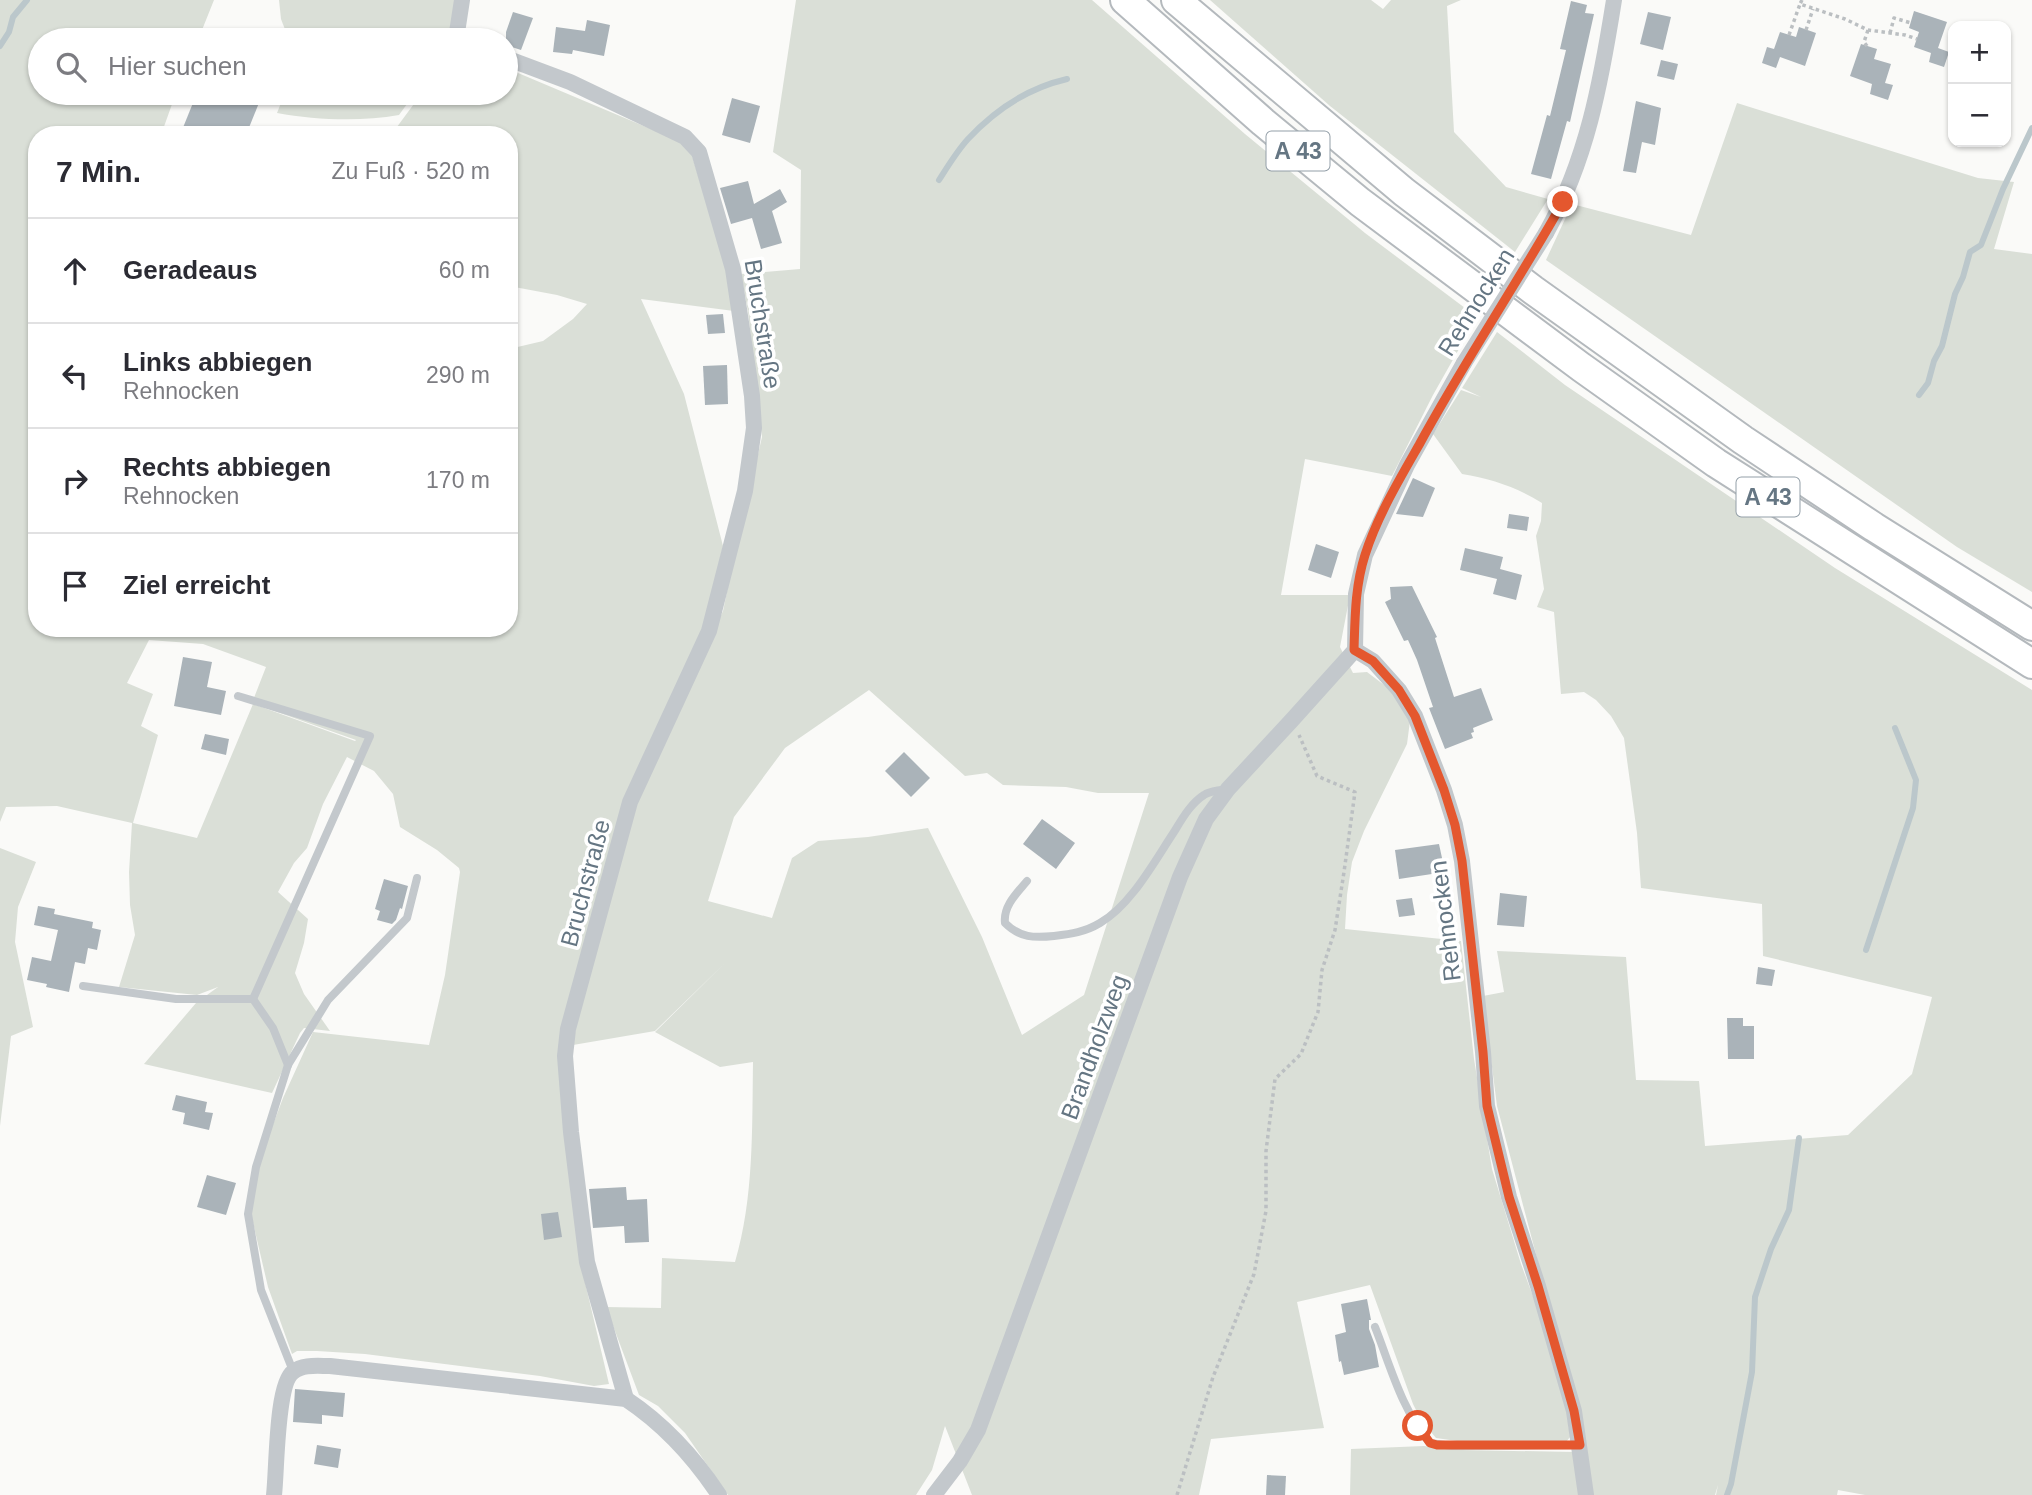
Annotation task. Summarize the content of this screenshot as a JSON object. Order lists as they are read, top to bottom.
{
  "streets": {
    "highway": ["A 43"],
    "street": ["Rehnocken", "Bruchstraße", "Brandholzweg"]
  },
  "crossings": [
    ["Rehnocken", "Brandholzweg"]
  ],
  "page": {
    "map_buttons": ["+", "−"],
    "search": "Hier suchen",
    "heading": ["7 Min.", "Zu Fuß · 520 m"],
    "list": [
      ["Geradeaus", "60 m"],
      ["Links abbiegen", "Rehnocken", "290 m"],
      ["Rechts abbiegen", "Rehnocken", "170 m"],
      "Ziel erreicht"
    ]
  }
}
